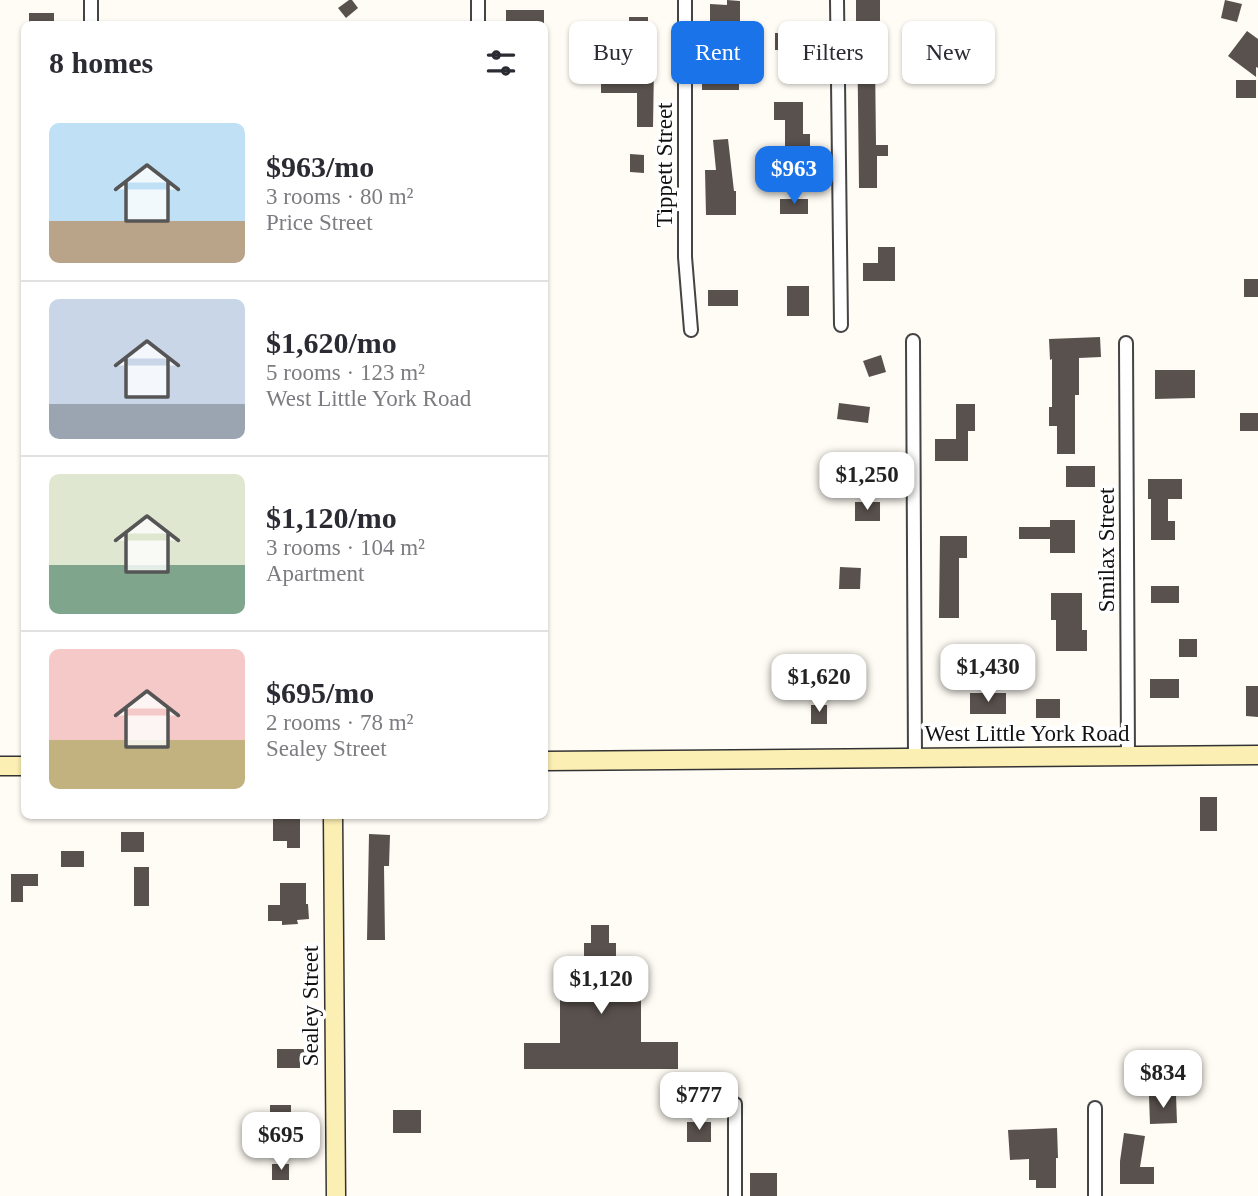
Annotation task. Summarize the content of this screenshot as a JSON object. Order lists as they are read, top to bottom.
{
  "streets": {
    "street": [
      "Tippett Street",
      "Smilax Street",
      "West Little York Road",
      "Sealey Street"
    ]
  },
  "crossings": [
    ["Smilax Street", "West Little York Road"]
  ],
  "page": {
    "chip": [
      "Buy",
      "Rent",
      "Filters",
      "New"
    ],
    "heading": "8 homes",
    "list": [
      {
        "name": "$963/mo",
        "note": "3 rooms · 80 m² · Price Street"
      },
      {
        "name": "$1,620/mo",
        "note": "5 rooms · 123 m² · West Little York Road"
      },
      {
        "name": "$1,120/mo",
        "note": "3 rooms · 104 m² · Apartment"
      },
      {
        "name": "$695/mo",
        "note": "2 rooms · 78 m² · Sealey Street"
      }
    ],
    "price": [
      "$963",
      "$1,250",
      "$1,430",
      "$1,620",
      "$1,120",
      "$834",
      "$777",
      "$695"
    ]
  }
}
